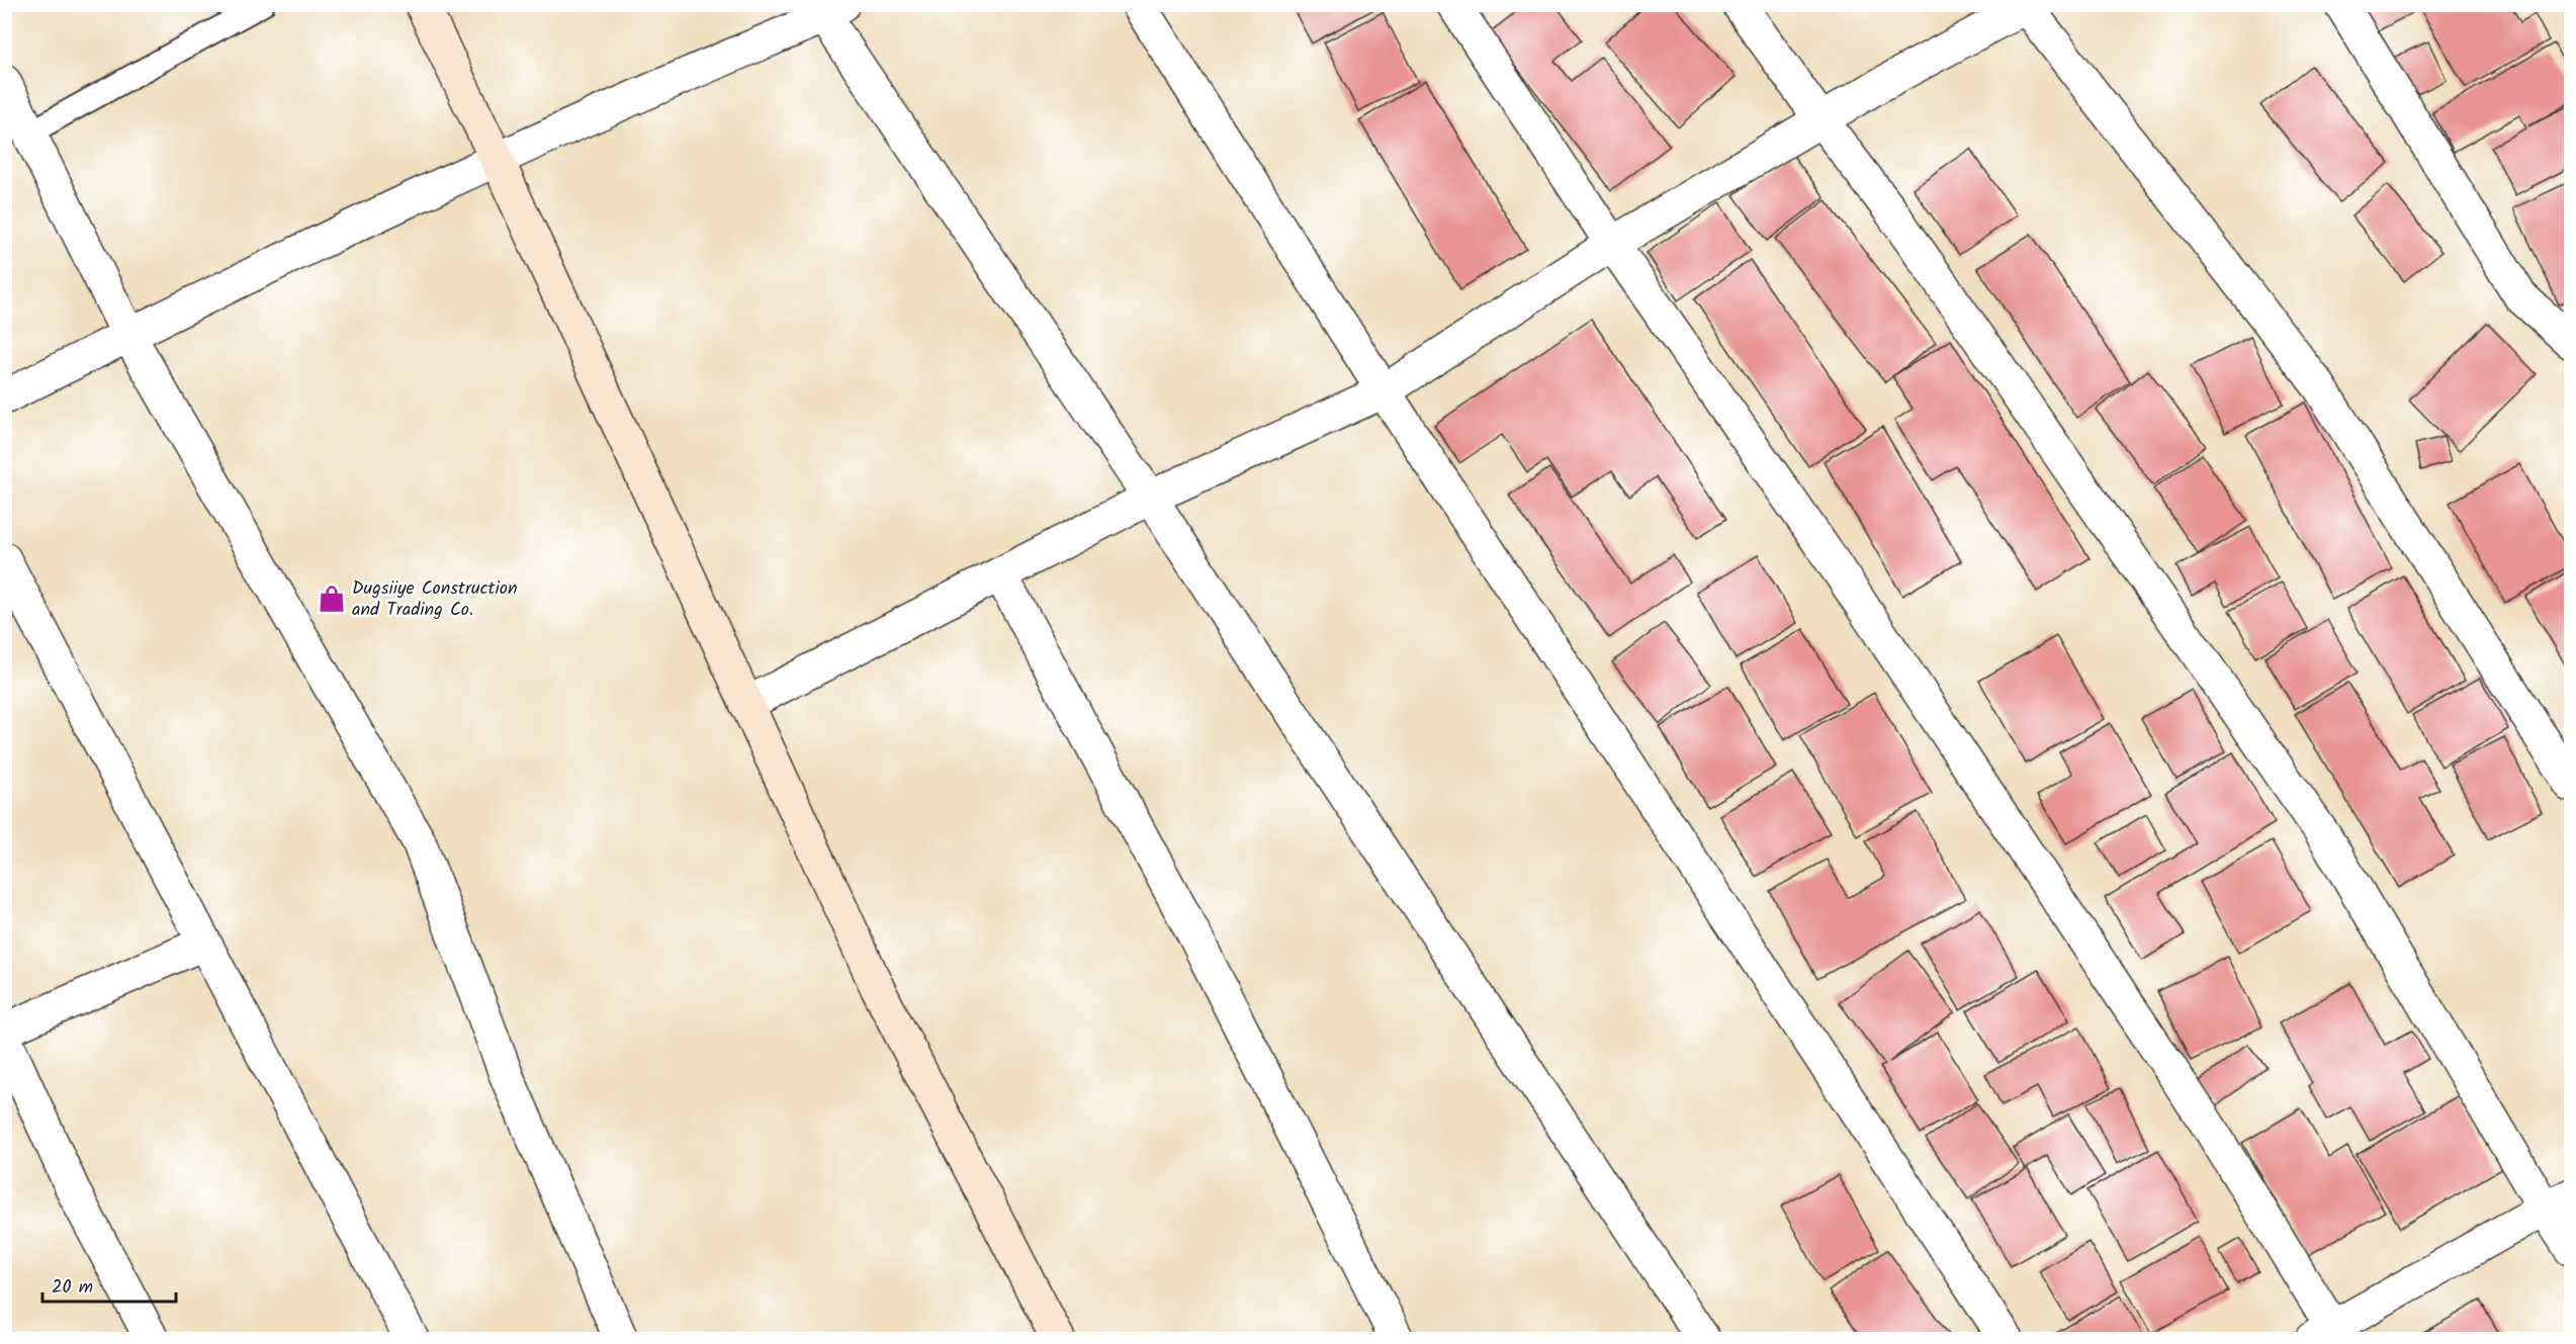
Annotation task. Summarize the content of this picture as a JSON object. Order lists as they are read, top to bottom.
{
  "places": {
    "shop": ["Dugsiiye Construction and Trading Co."]
  },
  "scale_bar": "20 m"
}
